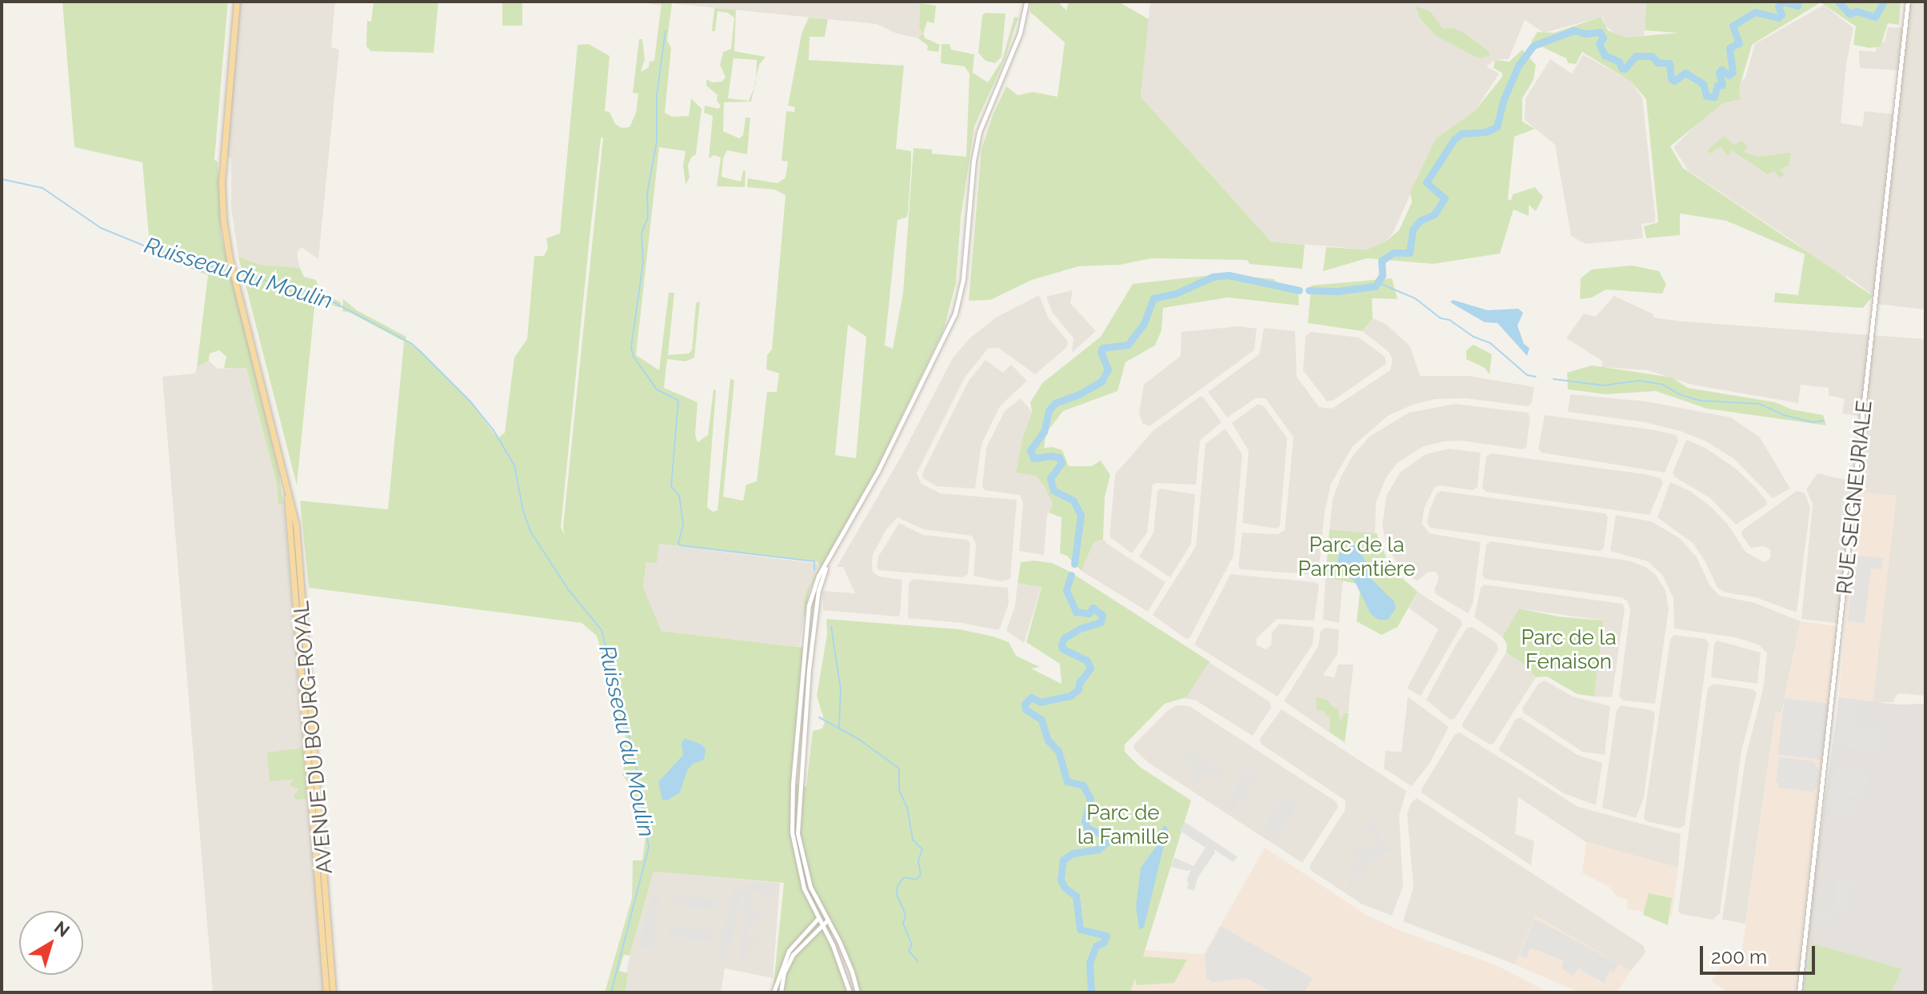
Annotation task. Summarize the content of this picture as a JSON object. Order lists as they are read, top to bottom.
{
  "streets": {
    "main road": ["AVENUE DU BOURG-ROYAL"],
    "street": ["RUE SEIGNEURIALE"]
  },
  "water": ["Ruisseau du Moulin"],
  "parks": ["Parc de la Parmentière", "Parc de la Fenaison", "Parc de la Famille"],
  "scale_bar": "200 m",
  "north": "top right"
}
